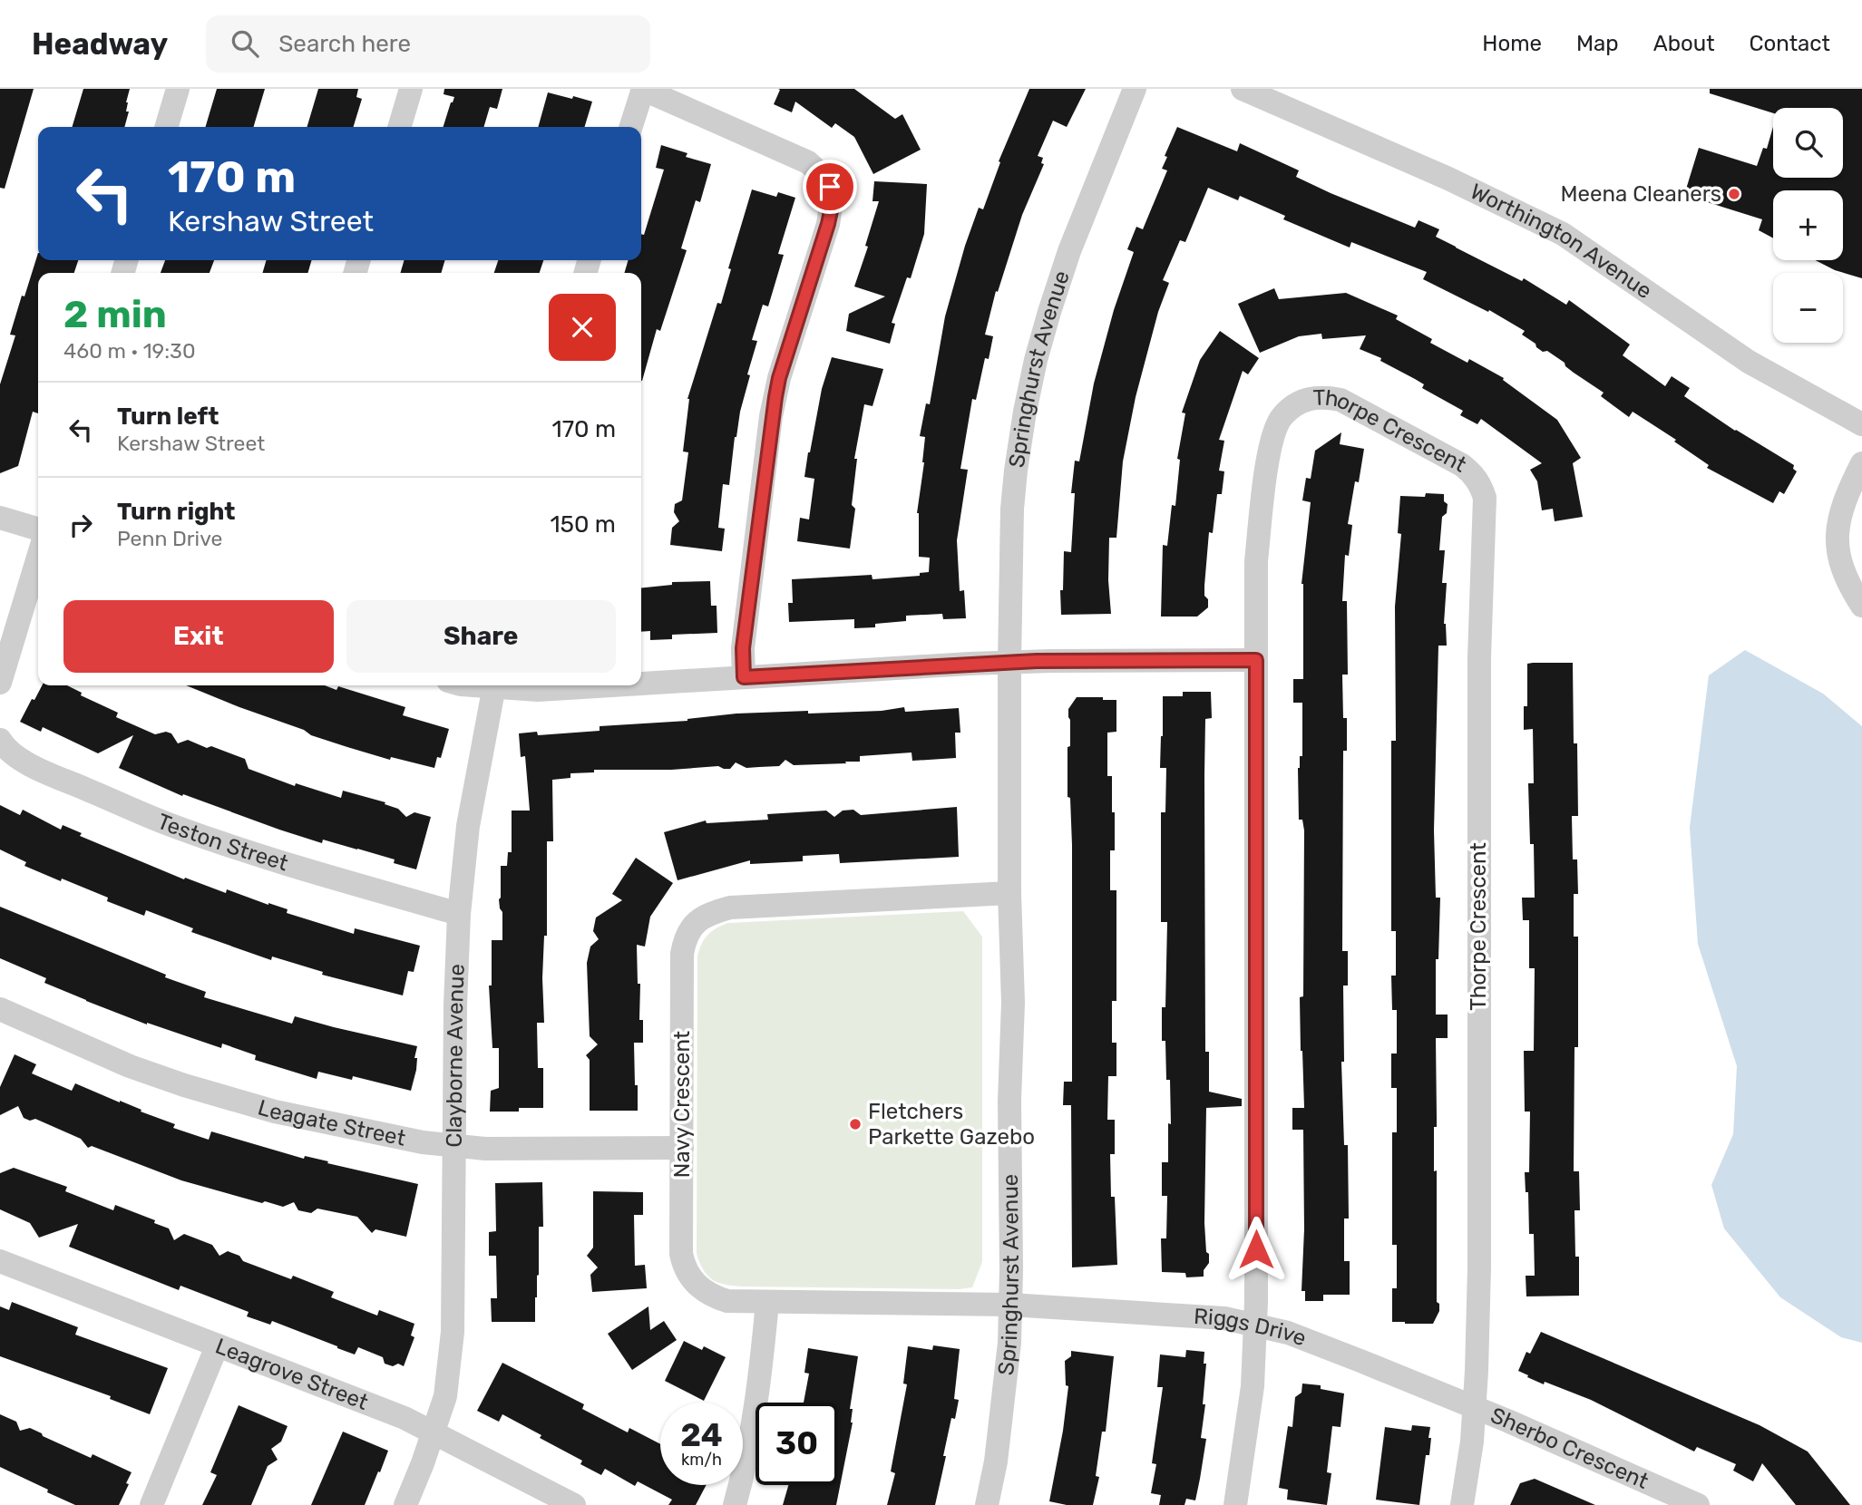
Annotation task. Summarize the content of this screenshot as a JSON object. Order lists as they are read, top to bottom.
{
  "streets": {
    "street": [
      "Worthington Avenue",
      "Springhurst Avenue",
      "Thorpe Crescent",
      "Teston Street",
      "Clayborne Avenue",
      "Navy Crescent",
      "Leagate Street",
      "Riggs Drive",
      "Leagrove Street",
      "Sherbo Crescent"
    ]
  },
  "crossings": [
    ["Springhurst Avenue", "Navy Crescent"],
    ["Springhurst Avenue", "Riggs Drive"],
    ["Thorpe Crescent", "Riggs Drive"],
    ["Thorpe Crescent", "Sherbo Crescent"],
    ["Teston Street", "Clayborne Avenue"],
    ["Clayborne Avenue", "Leagate Street"],
    ["Clayborne Avenue", "Leagrove Street"],
    ["Navy Crescent", "Leagate Street"],
    ["Navy Crescent", "Riggs Drive"],
    ["Riggs Drive", "Sherbo Crescent"]
  ],
  "places": ["Meena Cleaners", "Fletchers Parkette Gazebo"],
  "page": {
    "header": "Headway",
    "search": "Search here",
    "nav": [
      "Home",
      "Map",
      "About",
      "Contact"
    ],
    "map_buttons": ["+", "−"],
    "turn": ["170 m", "Kershaw Street"],
    "heading": ["2 min", "460 m · 19:30"],
    "list": [
      {
        "name": "Turn left",
        "note": "Kershaw Street",
        "value": "170 m"
      },
      {
        "name": "Turn right",
        "note": "Penn Drive",
        "value": "150 m"
      }
    ],
    "buttons": ["Exit", "Share"],
    "speed": "24 km/h",
    "limit": "30"
  }
}
